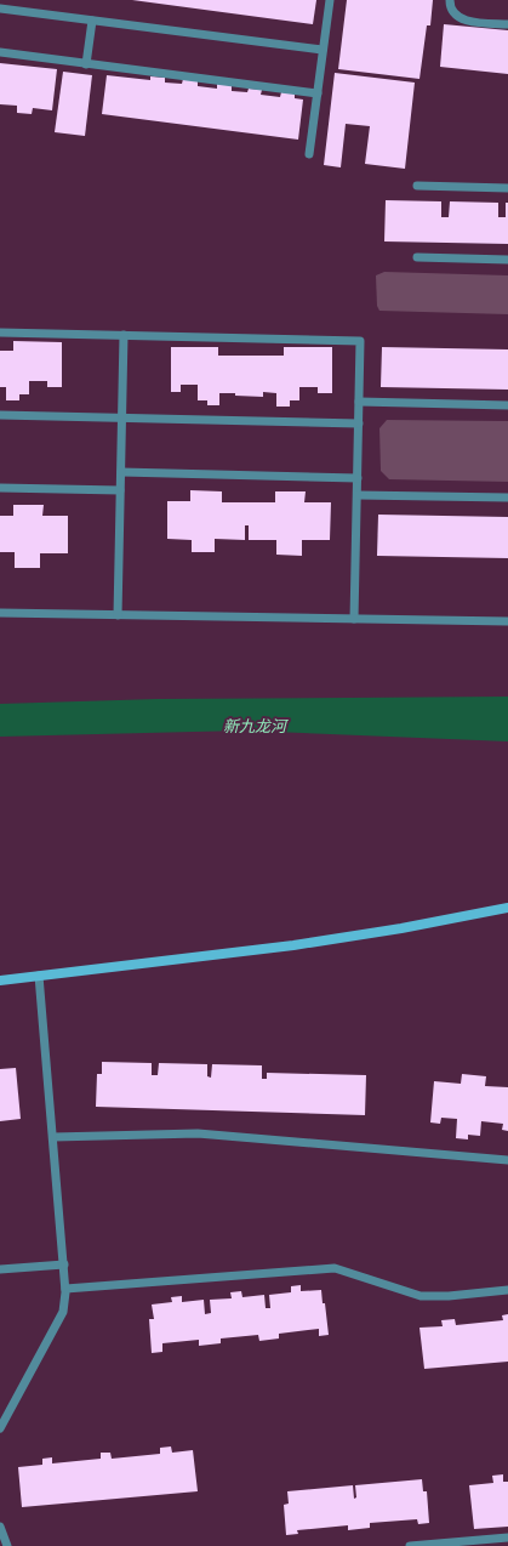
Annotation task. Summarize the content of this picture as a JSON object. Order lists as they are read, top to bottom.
{
  "water": ["新九龙河"]
}
